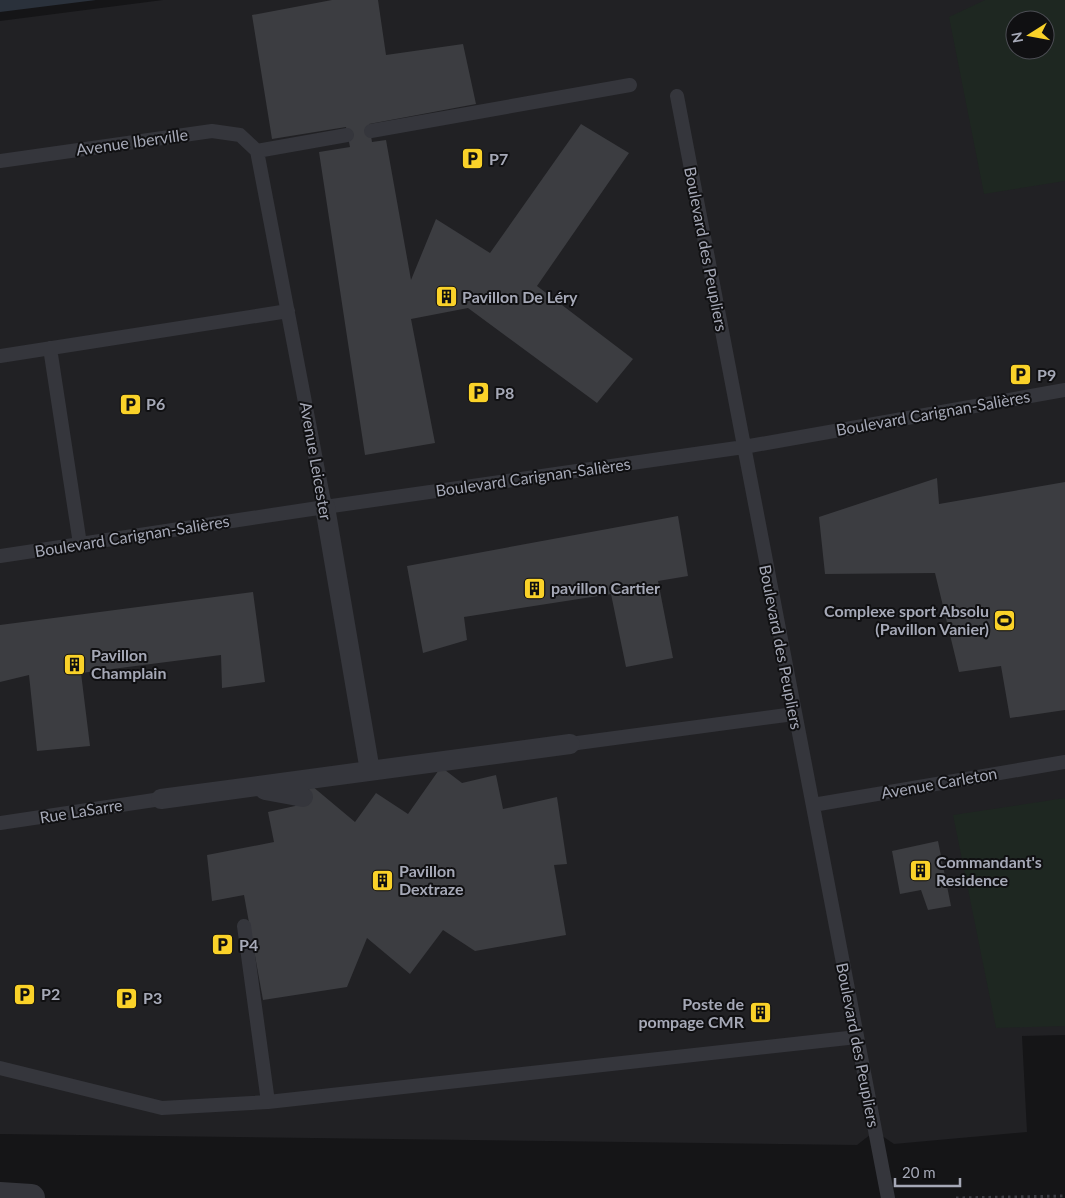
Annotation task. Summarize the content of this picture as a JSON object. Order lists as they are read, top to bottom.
{
  "streets": {
    "street": ["Avenue Leicester"],
    "lane": [
      "Avenue Iberville",
      "Boulevard des Peupliers",
      "Boulevard Carignan-Salières",
      "Avenue Carleton",
      "Rue LaSarre"
    ]
  },
  "crossings": [
    ["Avenue Iberville", "Avenue Leicester"],
    ["Boulevard des Peupliers", "Boulevard Carignan-Salières"],
    ["Boulevard des Peupliers", "Avenue Carleton"],
    ["Boulevard Carignan-Salières", "Avenue Leicester"]
  ],
  "places": {
    "parking": [
      "P7",
      "P9",
      "P8",
      "P6",
      "P4",
      "P2",
      "P3"
    ],
    "building": [
      "Pavillon De Léry",
      "pavillon Cartier",
      "Pavillon Champlain",
      "Commandant's Residence",
      "Pavillon Dextraze",
      "Poste de pompage CMR"
    ],
    "sports": ["Complexe sport Absolu (Pavillon Vanier)"]
  },
  "scale_bar": "20 m",
  "north": "left"
}
